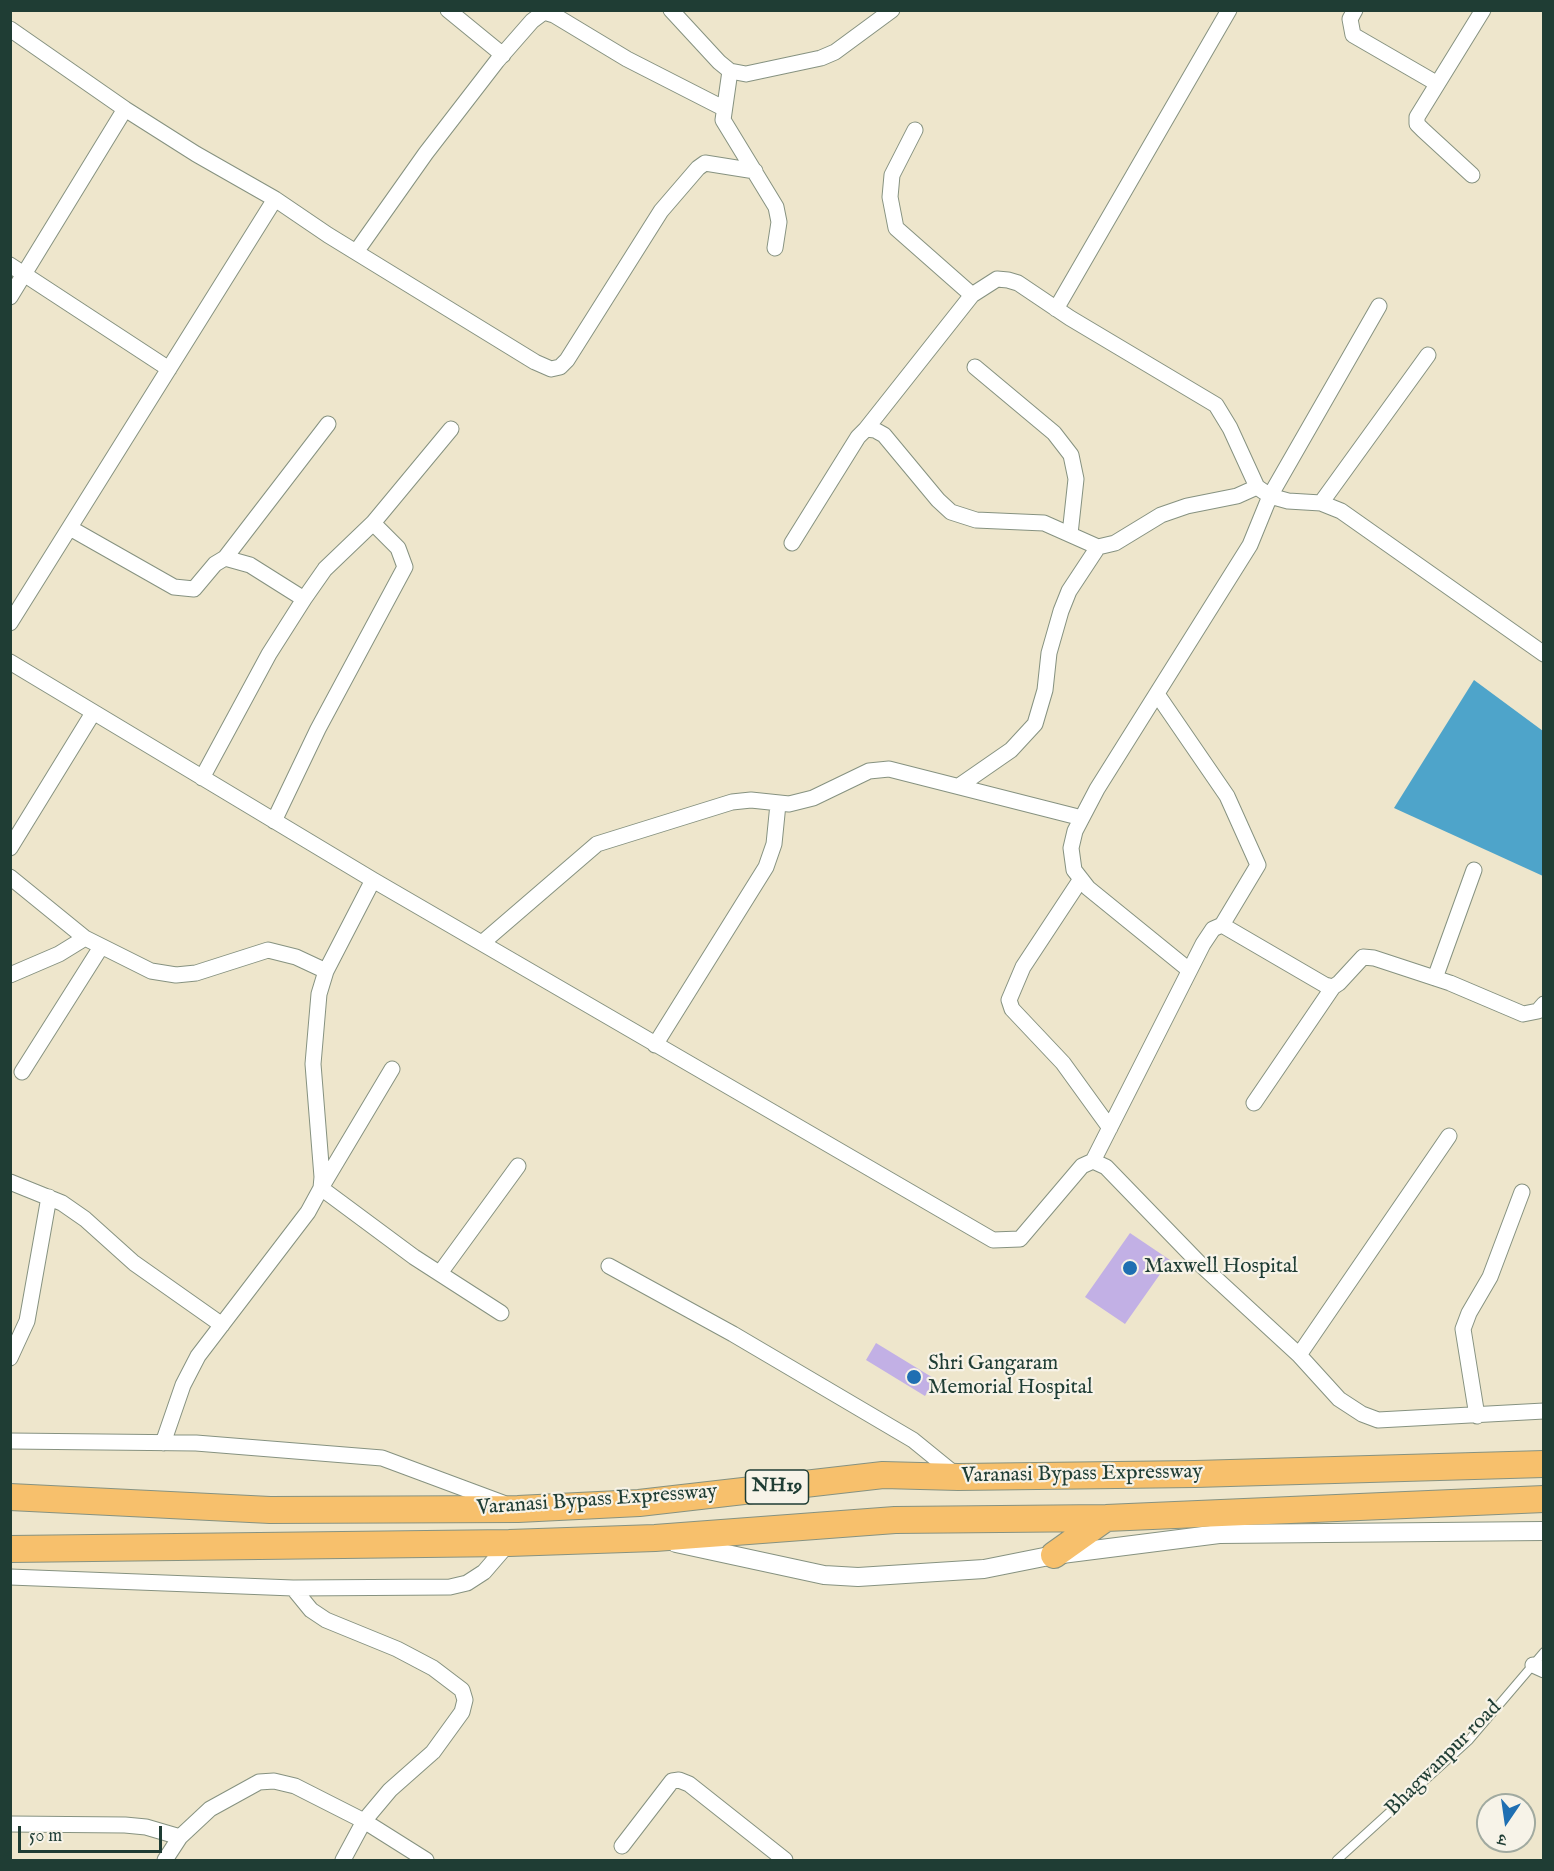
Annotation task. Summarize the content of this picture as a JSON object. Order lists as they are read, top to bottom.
{
  "streets": {
    "highway": ["Varanasi Bypass Expressway", "NH19"],
    "lane": ["Bhagwanpur road"]
  },
  "places": ["Maxwell Hospital", "Shri Gangaram Memorial Hospital"],
  "scale_bar": "50 m",
  "north": "bottom"
}
